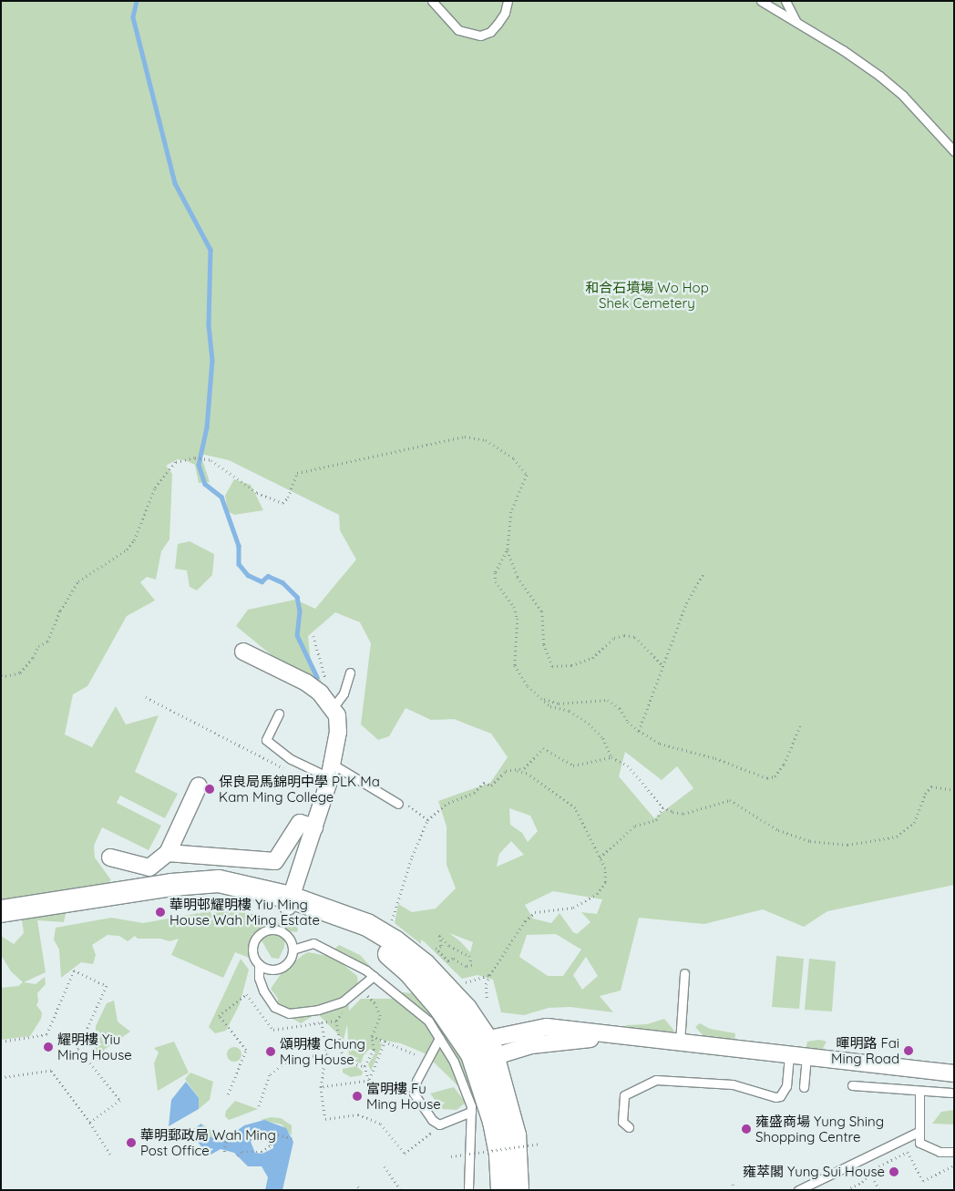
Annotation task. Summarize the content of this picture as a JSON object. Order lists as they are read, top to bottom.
{
  "parks": ["和合石墳場 Wo Hop Shek Cemetery"],
  "places": [
    "保良局馬錦明中學 PLK Ma Kam Ming College",
    "華明邨耀明樓 Yiu Ming House Wah Ming Estate",
    "耀明樓 Yiu Ming House",
    "暉明路 Fai Ming Road",
    "頌明樓 Chung Ming House",
    "富明樓 Fu Ming House",
    "雍盛商場 Yung Shing Shopping Centre",
    "華明郵政局 Wah Ming Post Office",
    "雍萃閣 Yung Sui House"
  ]
}
